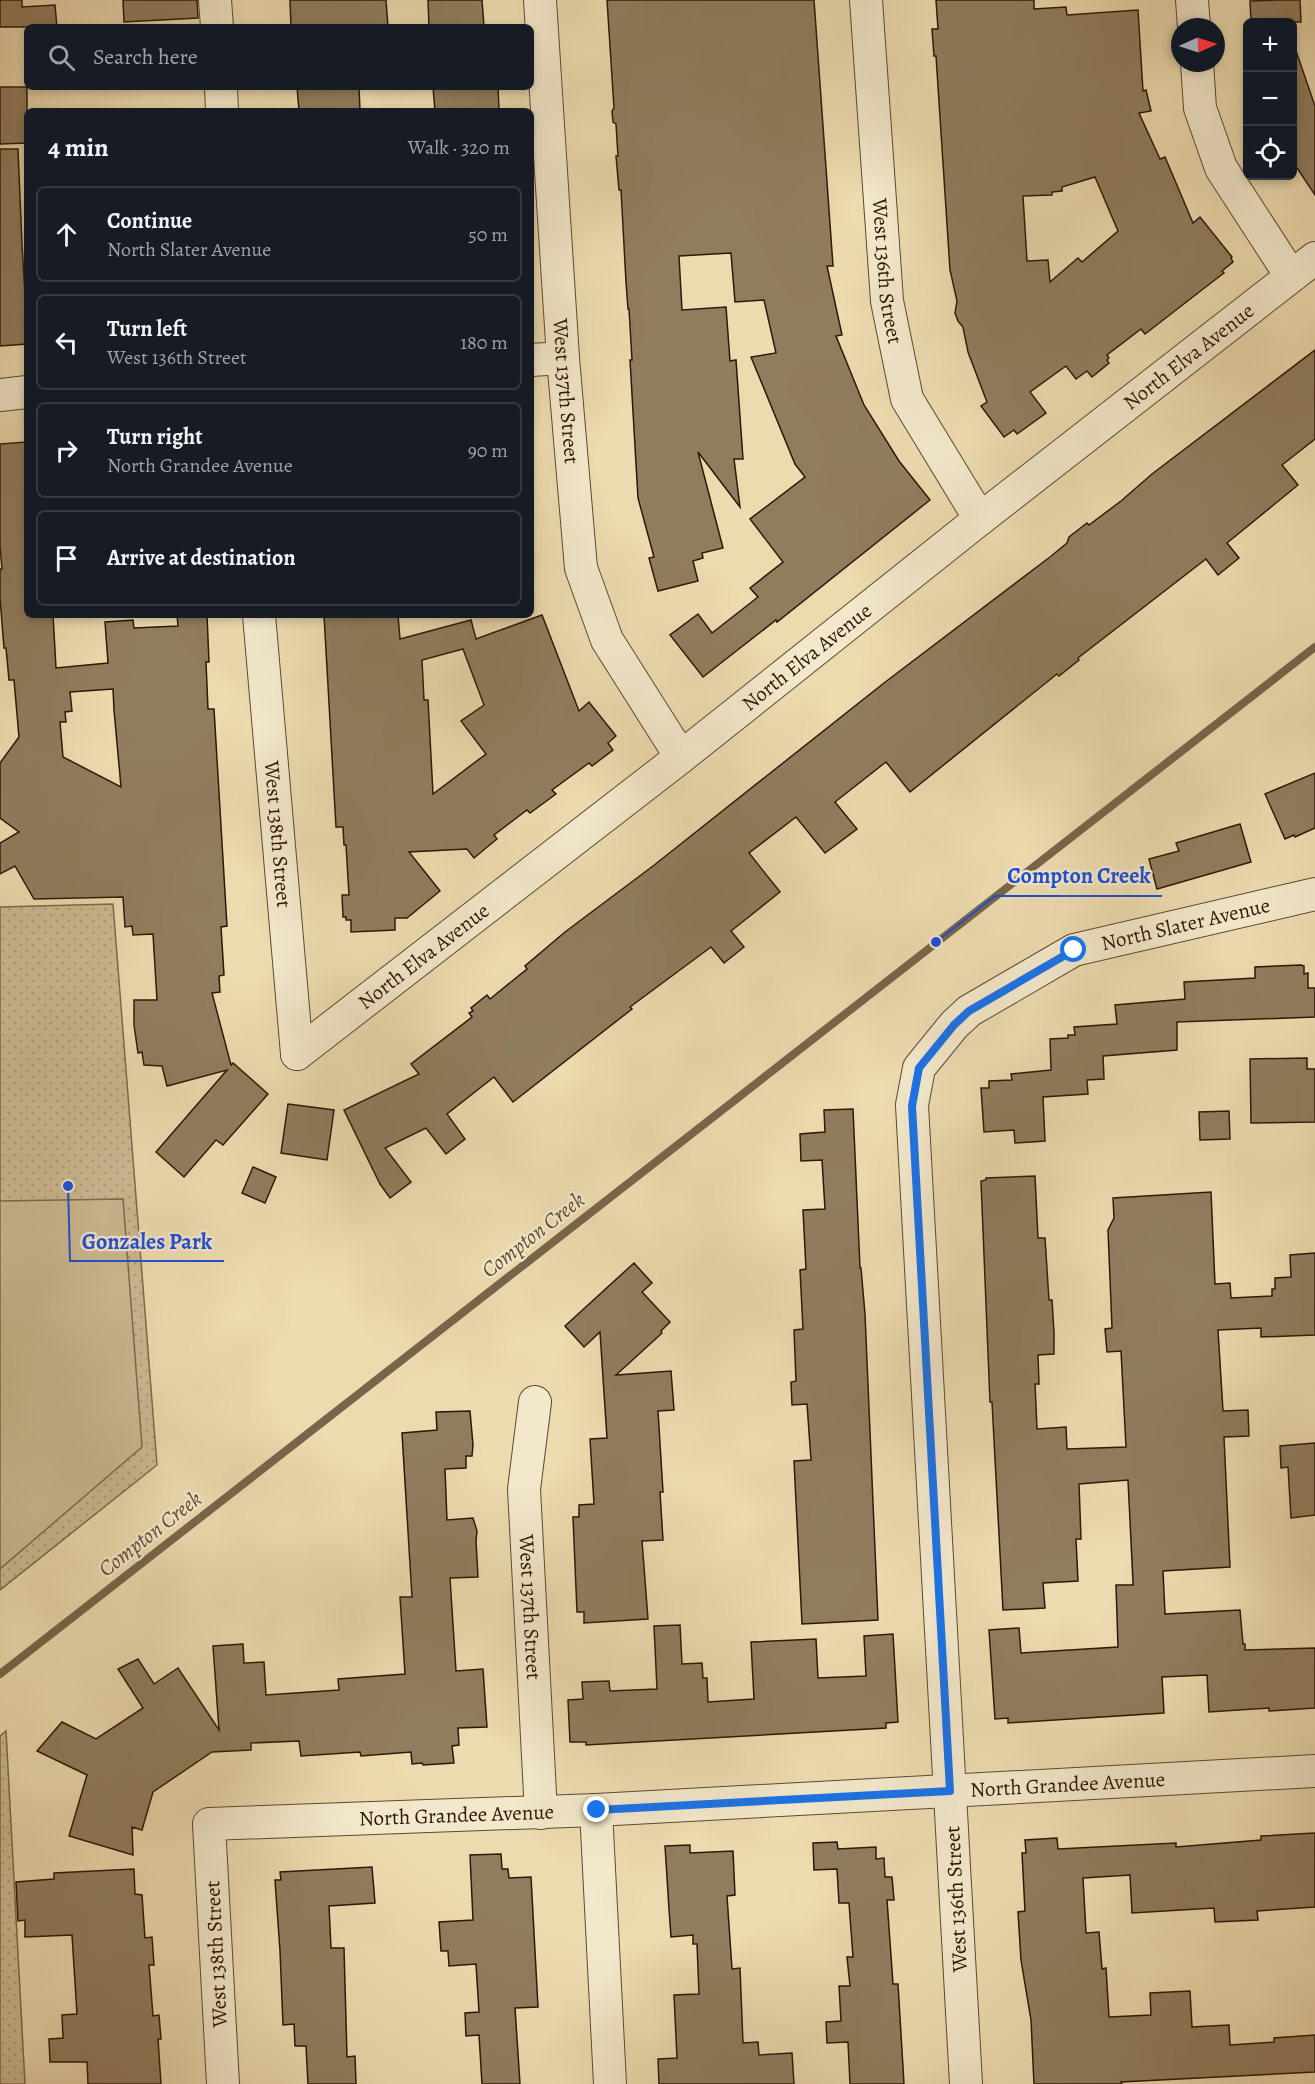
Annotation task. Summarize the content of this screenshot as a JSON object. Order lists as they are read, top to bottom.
{
  "streets": {
    "street": [
      "West 136th Street",
      "North Elva Avenue",
      "West 137th Street",
      "West 138th Street",
      "North Slater Avenue",
      "North Grandee Avenue"
    ]
  },
  "crossings": [
    ["West 136th Street", "North Elva Avenue"],
    ["West 136th Street", "North Slater Avenue"],
    ["West 136th Street", "North Grandee Avenue"],
    ["North Elva Avenue", "West 137th Street"],
    ["North Elva Avenue", "West 138th Street"],
    ["West 137th Street", "North Grandee Avenue"],
    ["West 138th Street", "North Grandee Avenue"]
  ],
  "water": ["Compton Creek"],
  "places": ["Compton Creek", "Gonzales Park"],
  "north": "right",
  "page": {
    "map_buttons": ["+", "−"],
    "search": "Search here",
    "heading": ["4 min", "Walk · 320 m"],
    "list": [
      ["Continue", "North Slater Avenue", "50 m"],
      ["Turn left", "West 136th Street", "180 m"],
      ["Turn right", "North Grandee Avenue", "90 m"],
      "Arrive at destination"
    ]
  }
}
